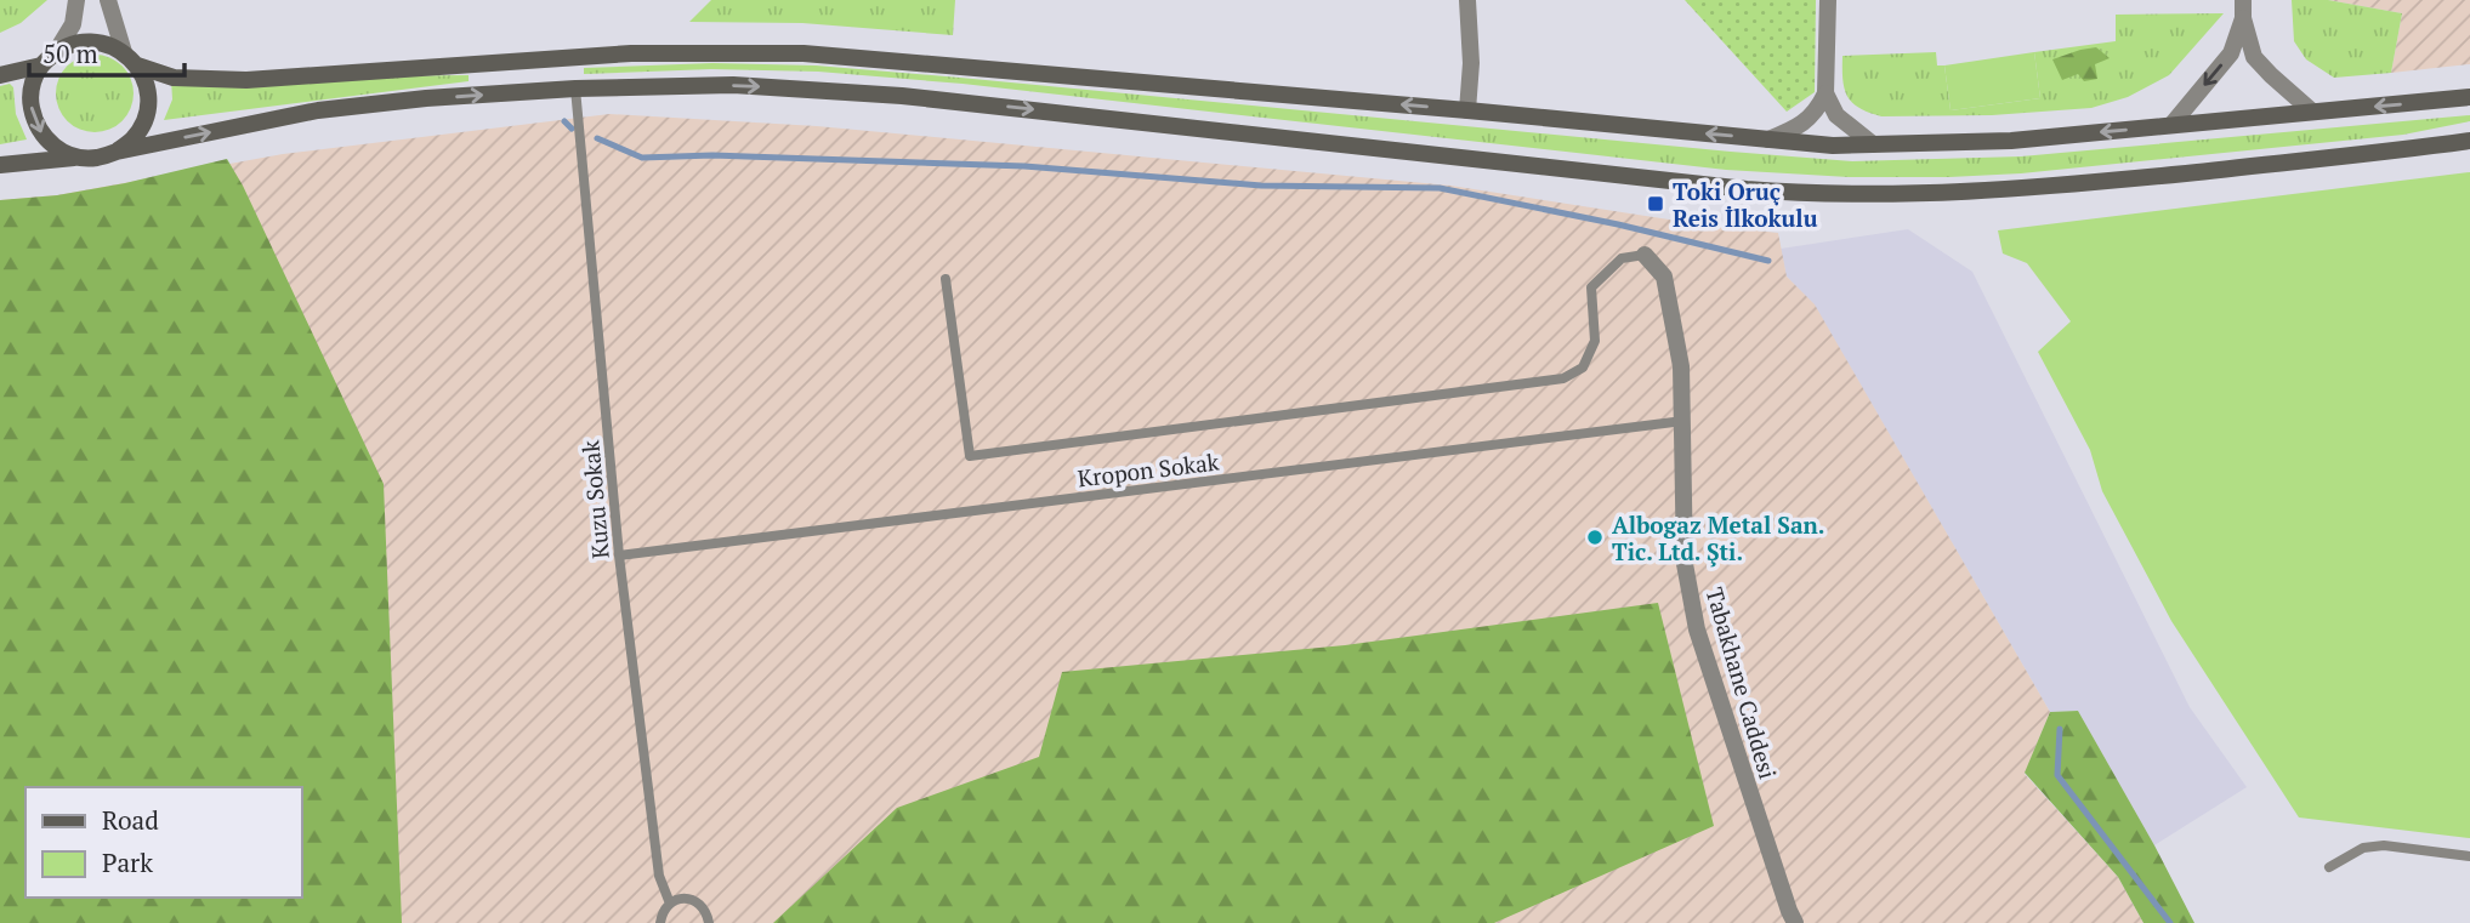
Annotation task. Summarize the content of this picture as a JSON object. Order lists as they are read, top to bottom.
{
  "streets": {
    "street": ["Tabakhane Caddesi"],
    "lane": ["Kropon Sokak", "Kuzu Sokak"]
  },
  "crossings": [
    ["Kropon Sokak", "Kuzu Sokak"],
    ["Kropon Sokak", "Tabakhane Caddesi"]
  ],
  "places": {
    "transit": ["Toki Oruç Reis İlkokulu"],
    "other": ["Albogaz Metal San. Tic. Ltd. Şti."]
  },
  "legend": ["Road", "Park"],
  "scale_bar": "50 m"
}
